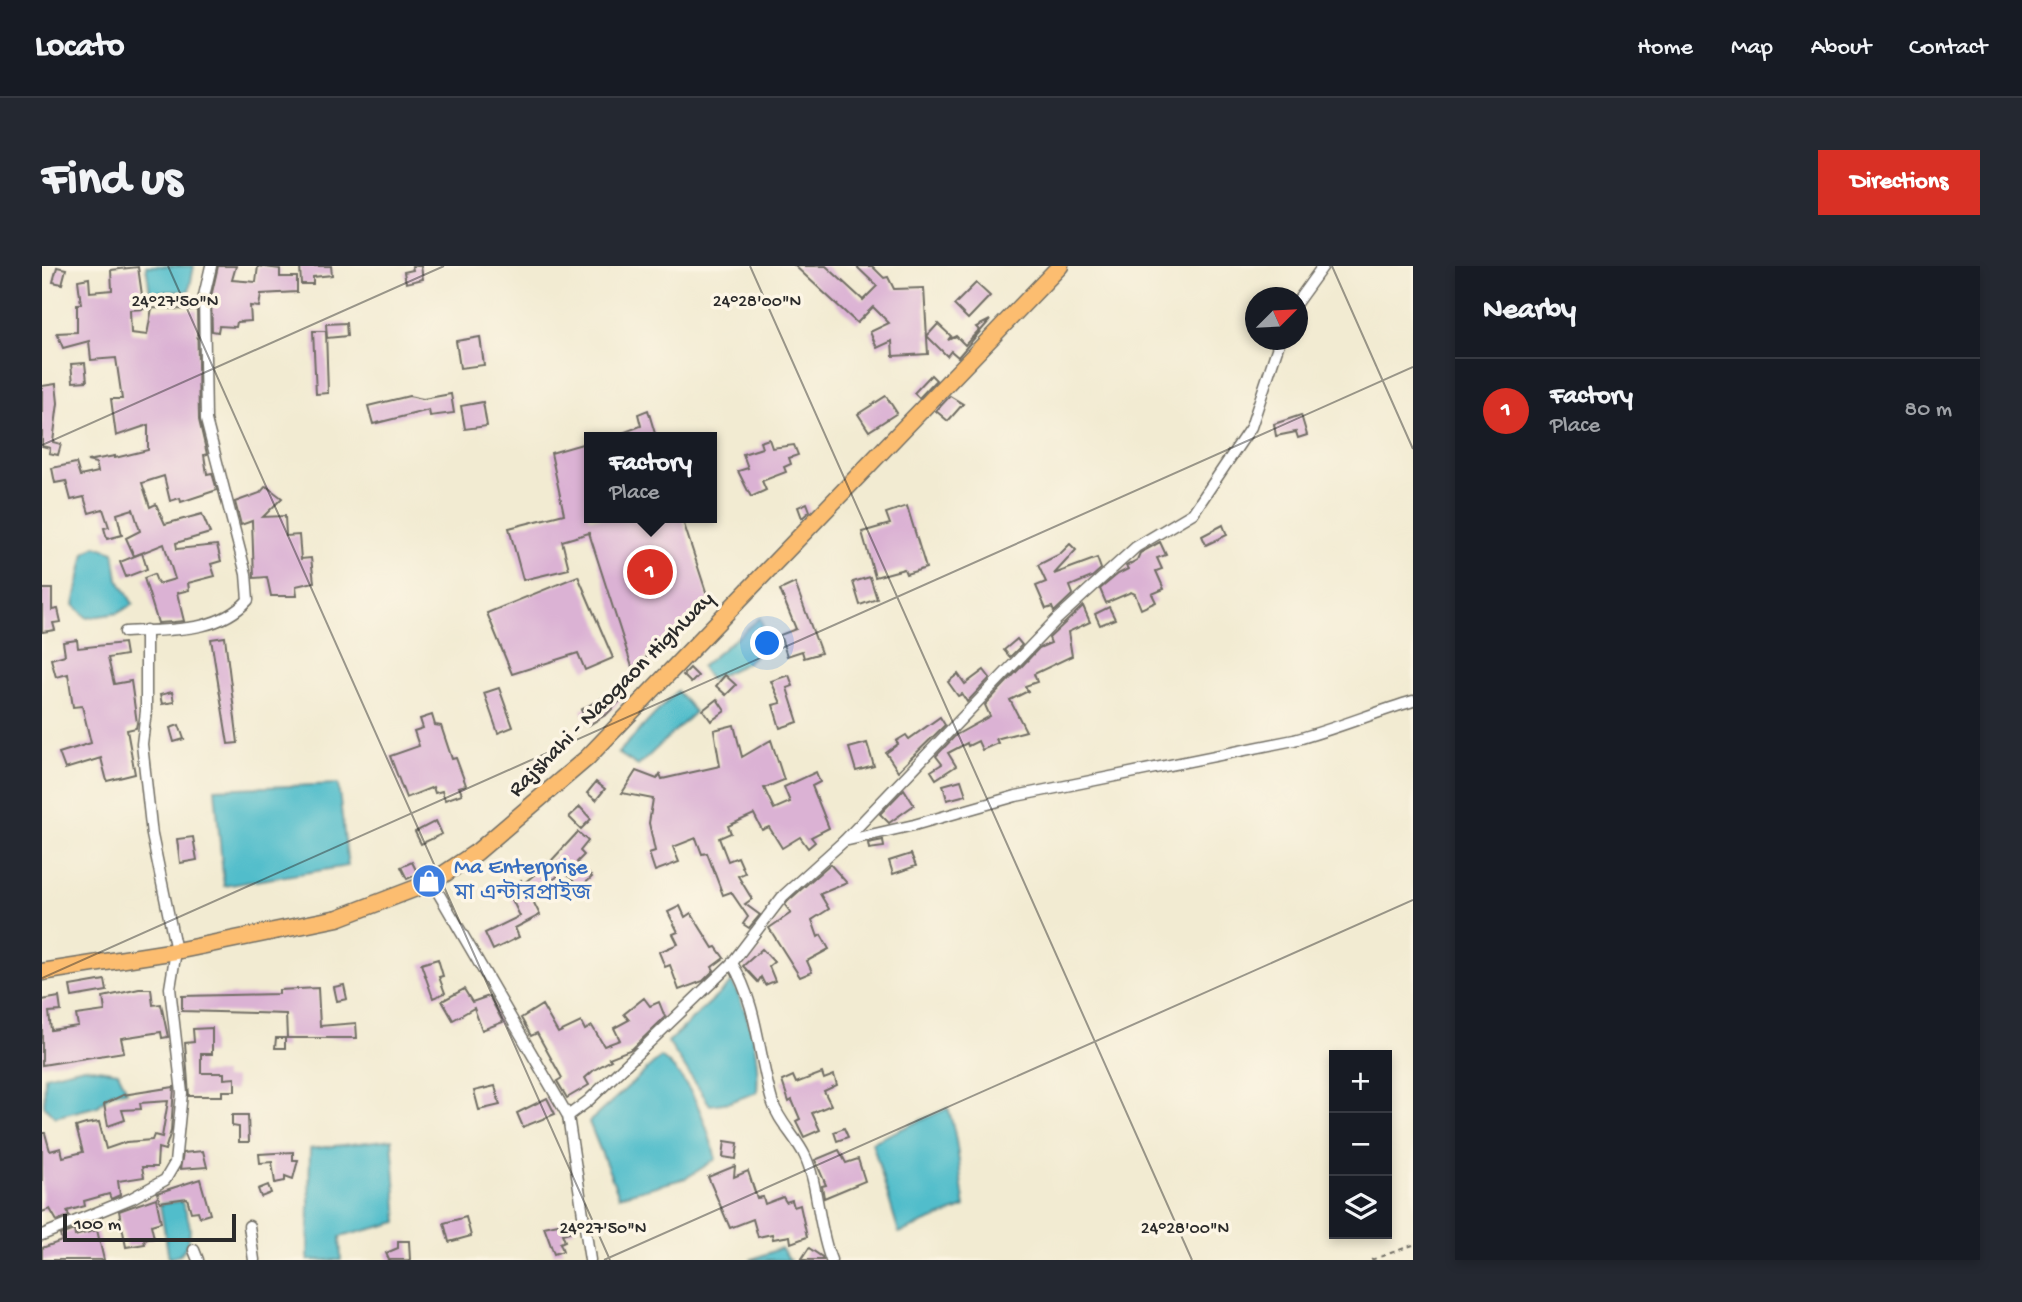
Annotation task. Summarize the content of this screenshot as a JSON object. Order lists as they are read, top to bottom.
{
  "streets": {
    "main road": ["Rajshahi - Naogaon Highway"]
  },
  "places": {
    "shop": ["Ma Enterprise মা এন্টারপ্রাইজ"]
  },
  "scale_bar": "100 m",
  "north": "top right",
  "page": {
    "header": "Locato",
    "nav": [
      "Home",
      "Map",
      "About",
      "Contact"
    ],
    "buttons": "Directions",
    "title": "Find us",
    "heading": "Nearby",
    "list": [
      {
        "mark": "1",
        "name": "Factory",
        "note": "Place",
        "value": "80 m"
      }
    ],
    "popup": ["Factory", "Place"],
    "pins": "1",
    "map_buttons": ["+", "−"],
    "scale": "100 m"
  },
  "coordinates": ["24°27'50\"N", "24°28'00\"N"]
}
